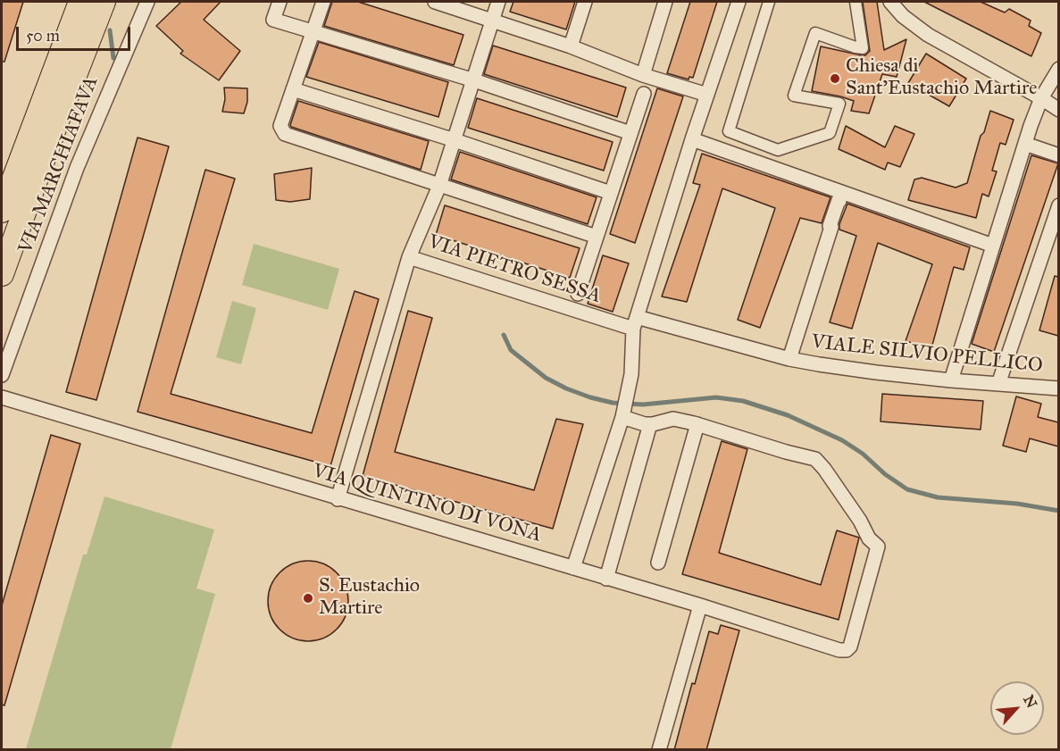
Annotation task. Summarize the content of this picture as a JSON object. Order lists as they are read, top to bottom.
{
  "streets": {
    "street": [
      "VIA MARCHIAFAVA",
      "VIA PIETRO SESSA",
      "VIALE SILVIO PELLICO",
      "VIA QUINTINO DI VONA"
    ]
  },
  "crossings": [
    ["VIA PIETRO SESSA", "VIALE SILVIO PELLICO"]
  ],
  "places": ["Chiesa di Sant'Eustachio Martire", "S. Eustachio Martire"],
  "scale_bar": "50 m",
  "north": "top right"
}
